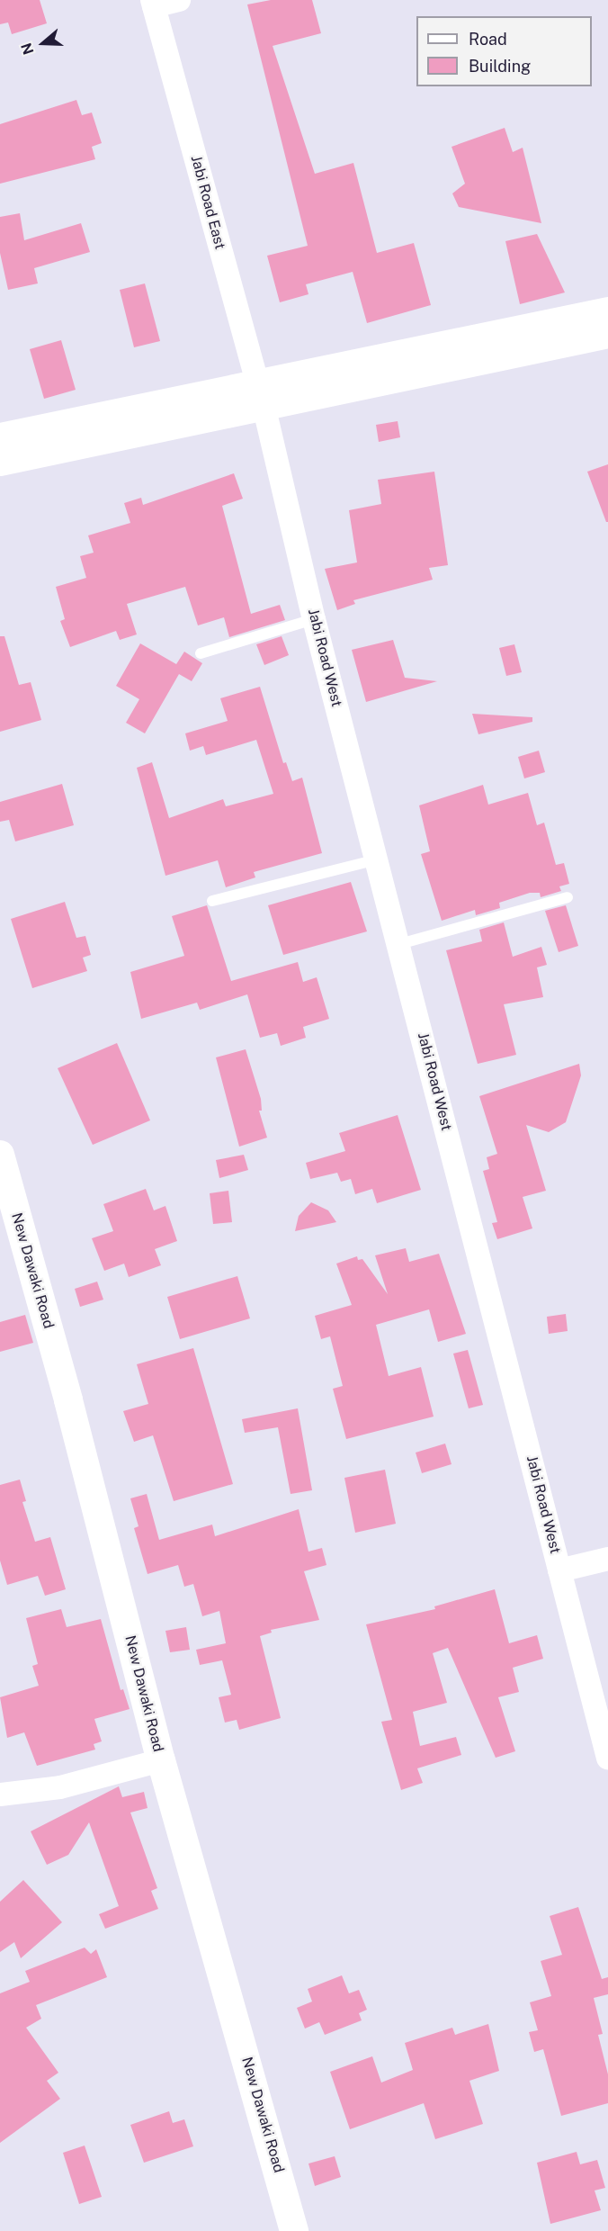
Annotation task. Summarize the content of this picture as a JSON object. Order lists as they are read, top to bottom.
{
  "streets": {
    "street": ["Jabi Road East", "Jabi Road West", "New Dawaki Road"]
  },
  "crossings": [
    ["Jabi Road East", "Jabi Road West"]
  ],
  "legend": ["Road", "Building"],
  "north": "left"
}
